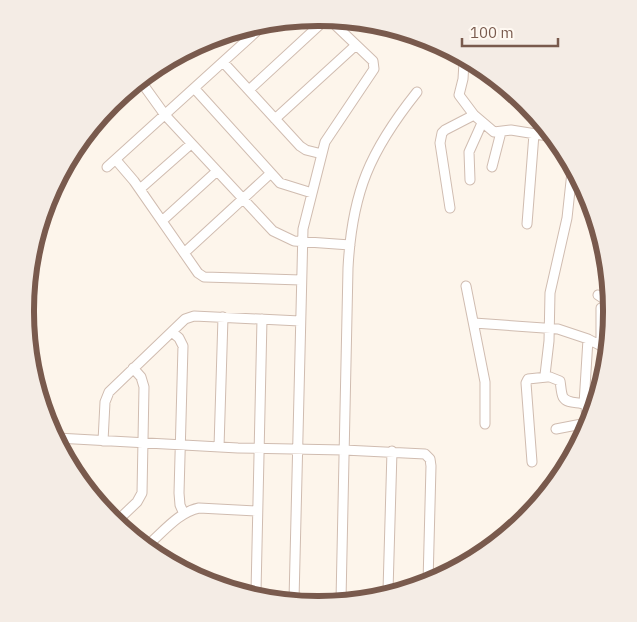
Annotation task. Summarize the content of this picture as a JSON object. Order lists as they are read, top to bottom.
{
  "scale_bar": "100 m"
}
